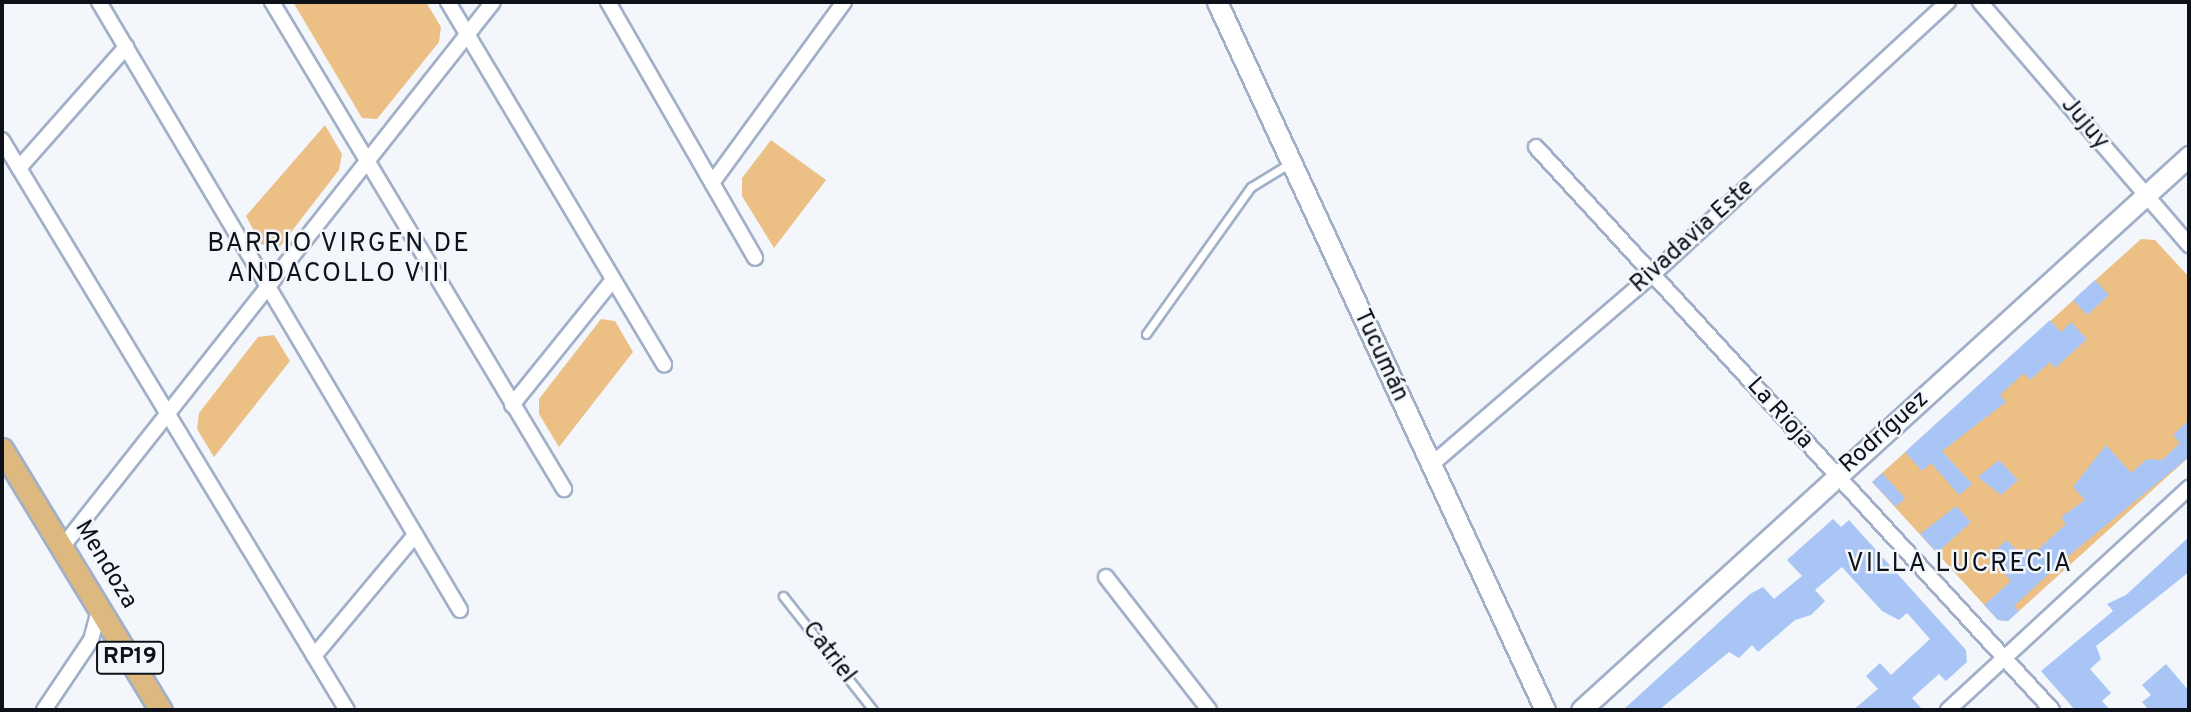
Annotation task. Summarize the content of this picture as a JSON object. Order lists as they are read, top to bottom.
{
  "streets": {
    "main road": [
      "Tucumán",
      "Rodríguez",
      "Mendoza",
      "RP19"
    ],
    "street": ["Jujuy", "Rivadavia Este", "La Rioja"],
    "lane": ["Catriel"]
  },
  "crossings": [
    ["Jujuy", "Rodríguez"],
    ["Rivadavia Este", "Tucumán"],
    ["Rivadavia Este", "La Rioja"],
    ["La Rioja", "Rodríguez"]
  ],
  "districts": ["BARRIO VIRGEN DE ANDACOLLO VIII", "VILLA LUCRECIA"]
}
